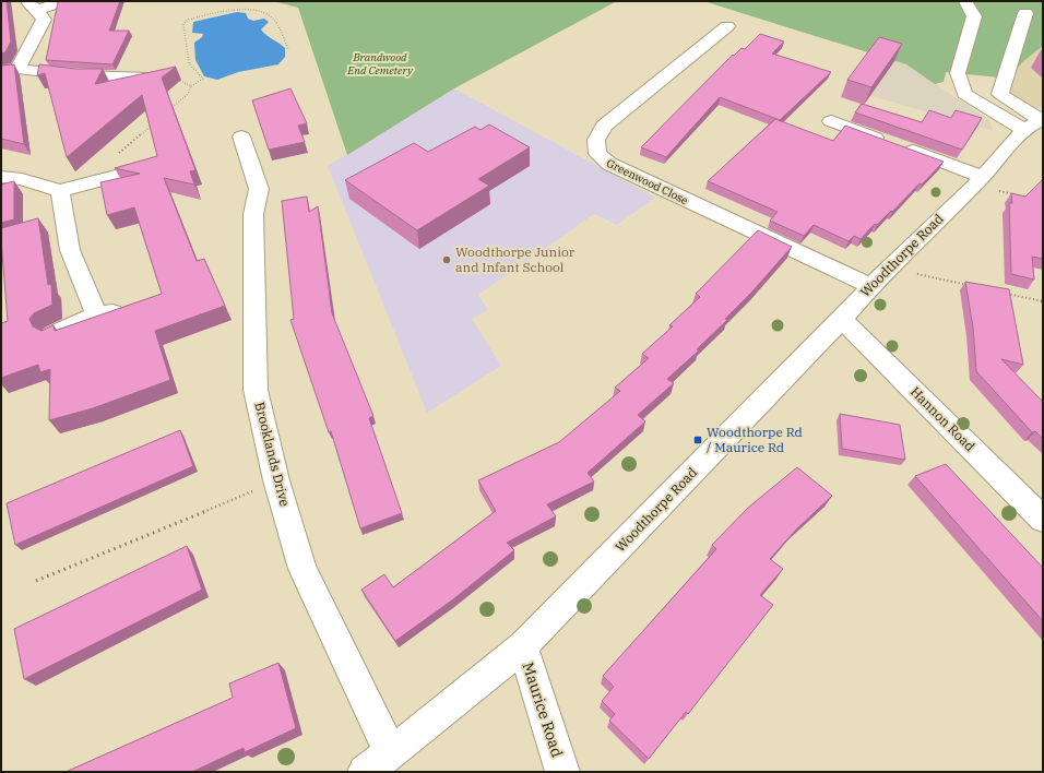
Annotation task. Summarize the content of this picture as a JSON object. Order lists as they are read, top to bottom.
{
  "streets": {
    "street": [
      "Greenwood Close",
      "Woodthorpe Road",
      "Hannon Road",
      "Brooklands Drive",
      "Maurice Road"
    ]
  },
  "crossings": [
    ["Greenwood Close", "Woodthorpe Road"],
    ["Woodthorpe Road", "Hannon Road"],
    ["Woodthorpe Road", "Brooklands Drive"],
    ["Woodthorpe Road", "Maurice Road"]
  ],
  "parks": ["Brandwood End Cemetery"],
  "places": {
    "other": ["Woodthorpe Junior and Infant School"],
    "transit": ["Woodthorpe Rd / Maurice Rd"]
  }
}
